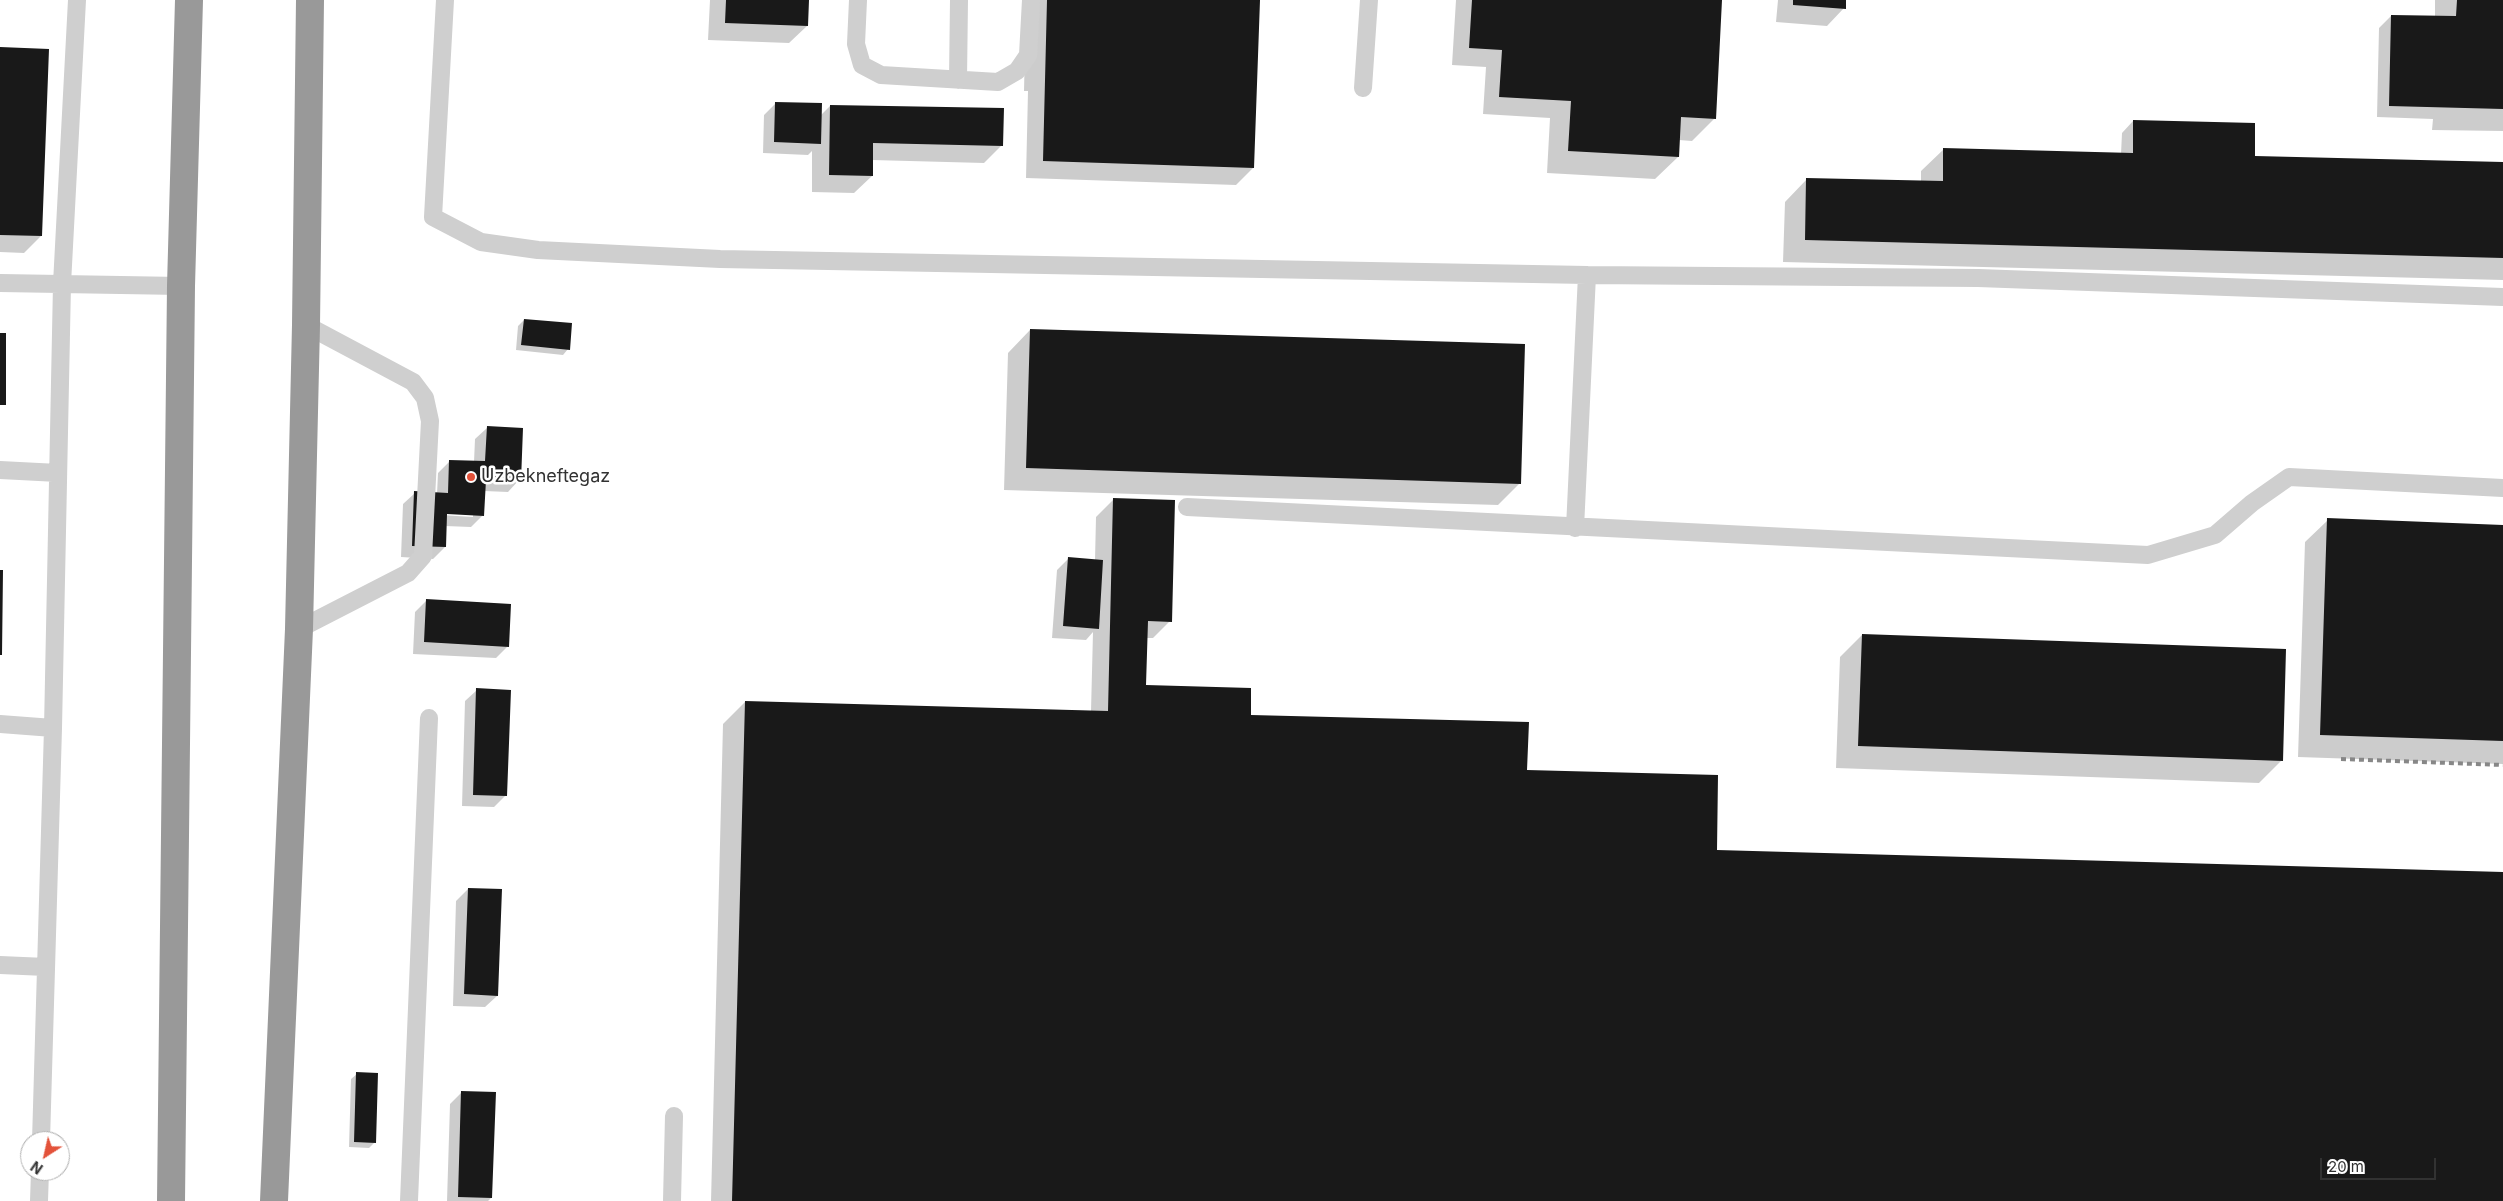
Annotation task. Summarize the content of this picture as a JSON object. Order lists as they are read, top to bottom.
{
  "places": ["Uzbekneftegaz"],
  "scale_bar": "20 m",
  "north": "bottom left"
}
